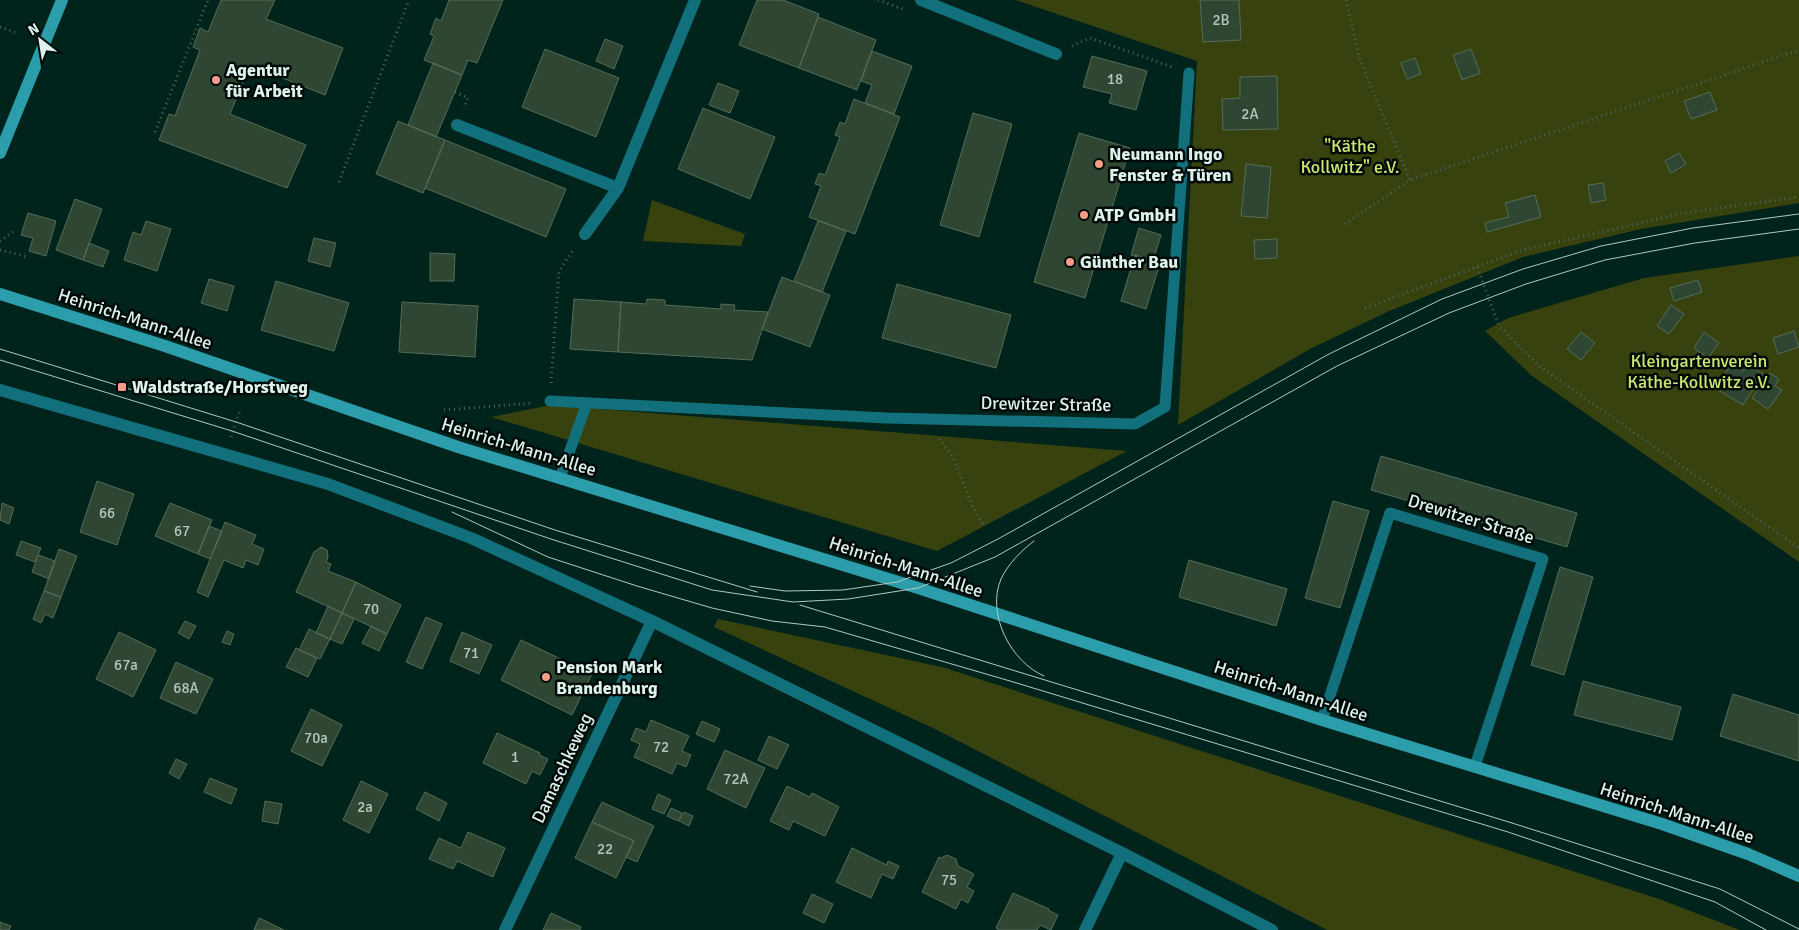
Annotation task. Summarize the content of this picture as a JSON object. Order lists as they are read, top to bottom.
{
  "streets": {
    "main road": ["Heinrich-Mann-Allee"],
    "street": ["Damaschkeweg"],
    "lane": ["Drewitzer Straße"]
  },
  "crossings": [
    ["Heinrich-Mann-Allee", "Drewitzer Straße"]
  ],
  "parks": ["\"Käthe Kollwitz\" e.V.", "Kleingartenverein Käthe-Kollwitz e.V."],
  "places": {
    "other": [
      "Agentur für Arbeit",
      "Neumann Ingo Fenster & Türen",
      "ATP GmbH",
      "Günther Bau",
      "Pension Mark Brandenburg"
    ],
    "transit": ["Waldstraße/Horstweg"]
  },
  "house_numbers": [
    "2B",
    "18",
    "2A",
    "66",
    "67",
    "70",
    "71",
    "67a",
    "68A",
    "70a",
    "72",
    "1",
    "72A",
    "2a",
    "22",
    "75"
  ],
  "north": "top left"
}
